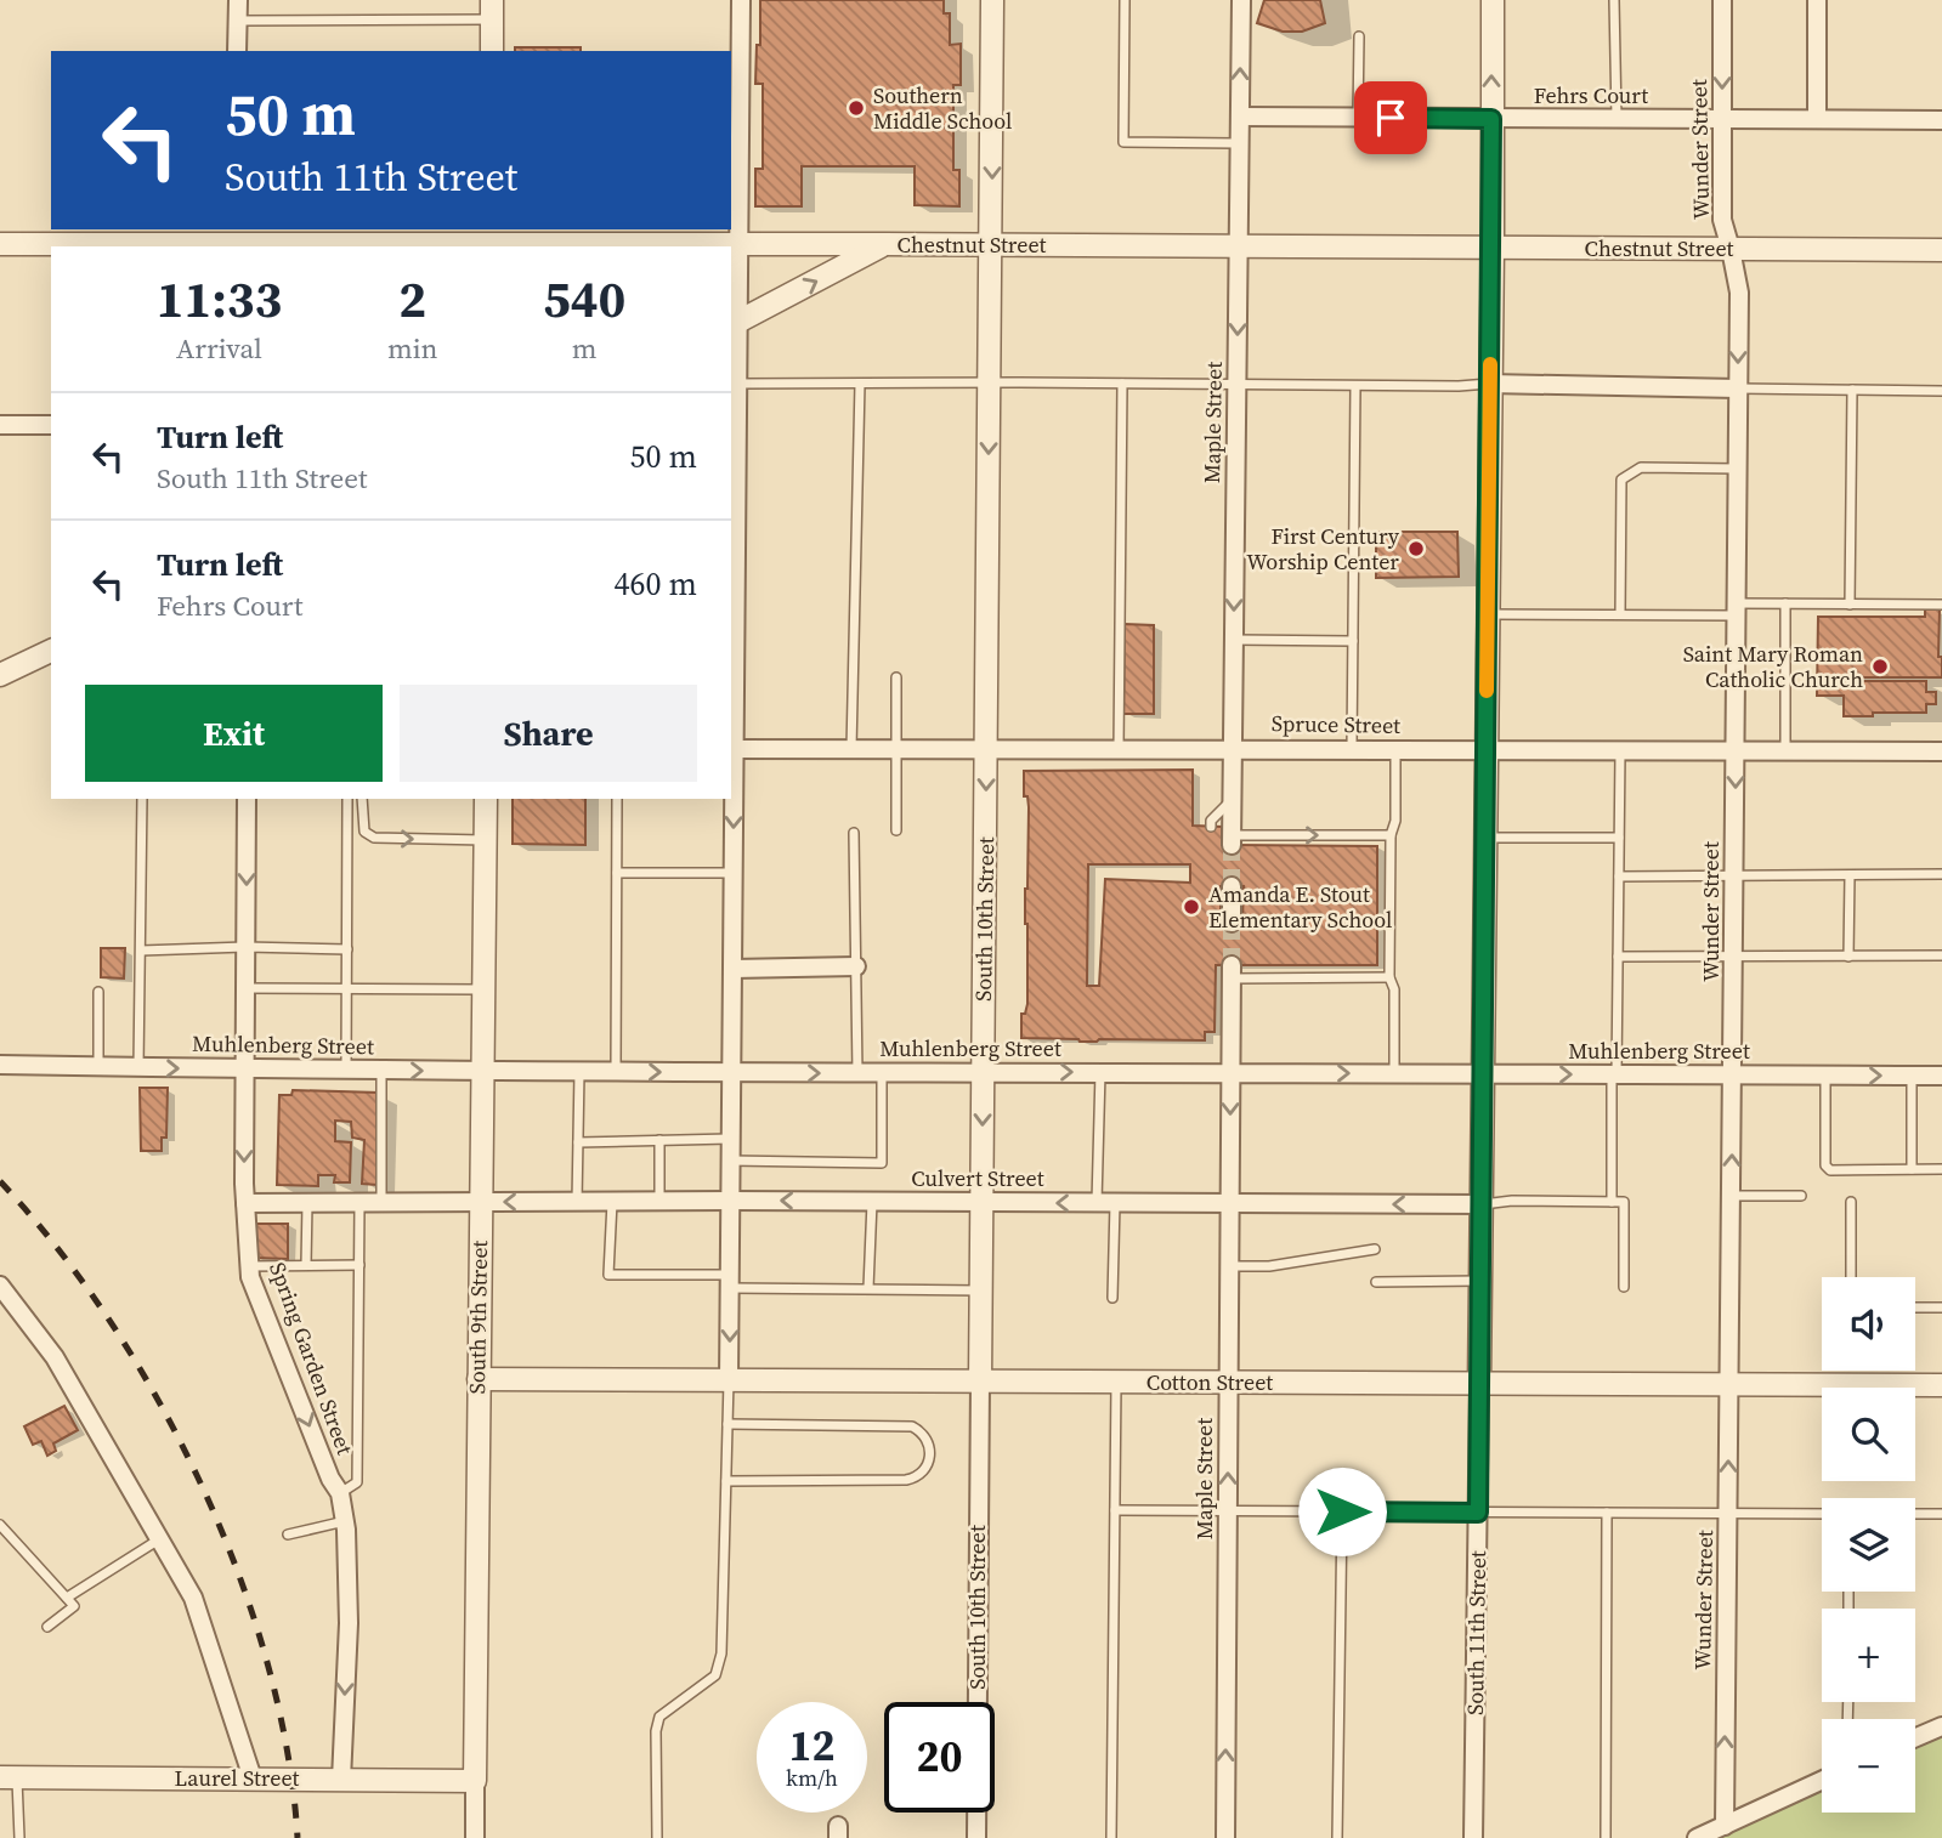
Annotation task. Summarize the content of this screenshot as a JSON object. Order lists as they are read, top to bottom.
{
  "streets": {
    "street": [
      "Fehrs Court",
      "Wunder Street",
      "Chestnut Street",
      "Maple Street",
      "Spruce Street",
      "South 10th Street",
      "Muhlenberg Street",
      "Culvert Street",
      "South 9th Street",
      "Spring Garden Street",
      "Cotton Street",
      "South 11th Street",
      "Laurel Street"
    ]
  },
  "crossings": [
    ["Fehrs Court", "Wunder Street"],
    ["Fehrs Court", "Maple Street"],
    ["Fehrs Court", "South 11th Street"],
    ["Wunder Street", "Chestnut Street"],
    ["Wunder Street", "Spruce Street"],
    ["Wunder Street", "Muhlenberg Street"],
    ["Wunder Street", "Cotton Street"],
    ["Chestnut Street", "Maple Street"],
    ["Chestnut Street", "South 10th Street"],
    ["Chestnut Street", "South 11th Street"],
    ["Maple Street", "Spruce Street"],
    ["Maple Street", "Muhlenberg Street"],
    ["Maple Street", "Culvert Street"],
    ["Maple Street", "Cotton Street"],
    ["Spruce Street", "South 10th Street"],
    ["Spruce Street", "South 11th Street"],
    ["South 10th Street", "Muhlenberg Street"],
    ["South 10th Street", "Culvert Street"],
    ["South 10th Street", "Cotton Street"],
    ["Muhlenberg Street", "South 9th Street"],
    ["Muhlenberg Street", "Spring Garden Street"],
    ["Muhlenberg Street", "South 11th Street"],
    ["Culvert Street", "South 9th Street"],
    ["Culvert Street", "Spring Garden Street"],
    ["Culvert Street", "South 11th Street"],
    ["South 9th Street", "Cotton Street"],
    ["South 9th Street", "Laurel Street"],
    ["Spring Garden Street", "Laurel Street"],
    ["Cotton Street", "South 11th Street"]
  ],
  "one_way": [
    "South 10th Street",
    "Muhlenberg Street",
    "Culvert Street",
    "Spring Garden Street"
  ],
  "places": [
    "Southern Middle School",
    "First Century Worship Center",
    "Saint Mary Roman Catholic Church",
    "Amanda E. Stout Elementary School"
  ],
  "page": {
    "turn": ["50 m", "South 11th Street"],
    "eta": [
      "11:33",
      "Arrival",
      "2",
      "min",
      "540",
      "m"
    ],
    "list": [
      {
        "name": "Turn left",
        "note": "South 11th Street",
        "value": "50 m"
      },
      {
        "name": "Turn left",
        "note": "Fehrs Court",
        "value": "460 m"
      }
    ],
    "buttons": ["Exit", "Share"],
    "map_buttons": ["+", "−"],
    "speed": "12 km/h",
    "limit": "20"
  }
}
